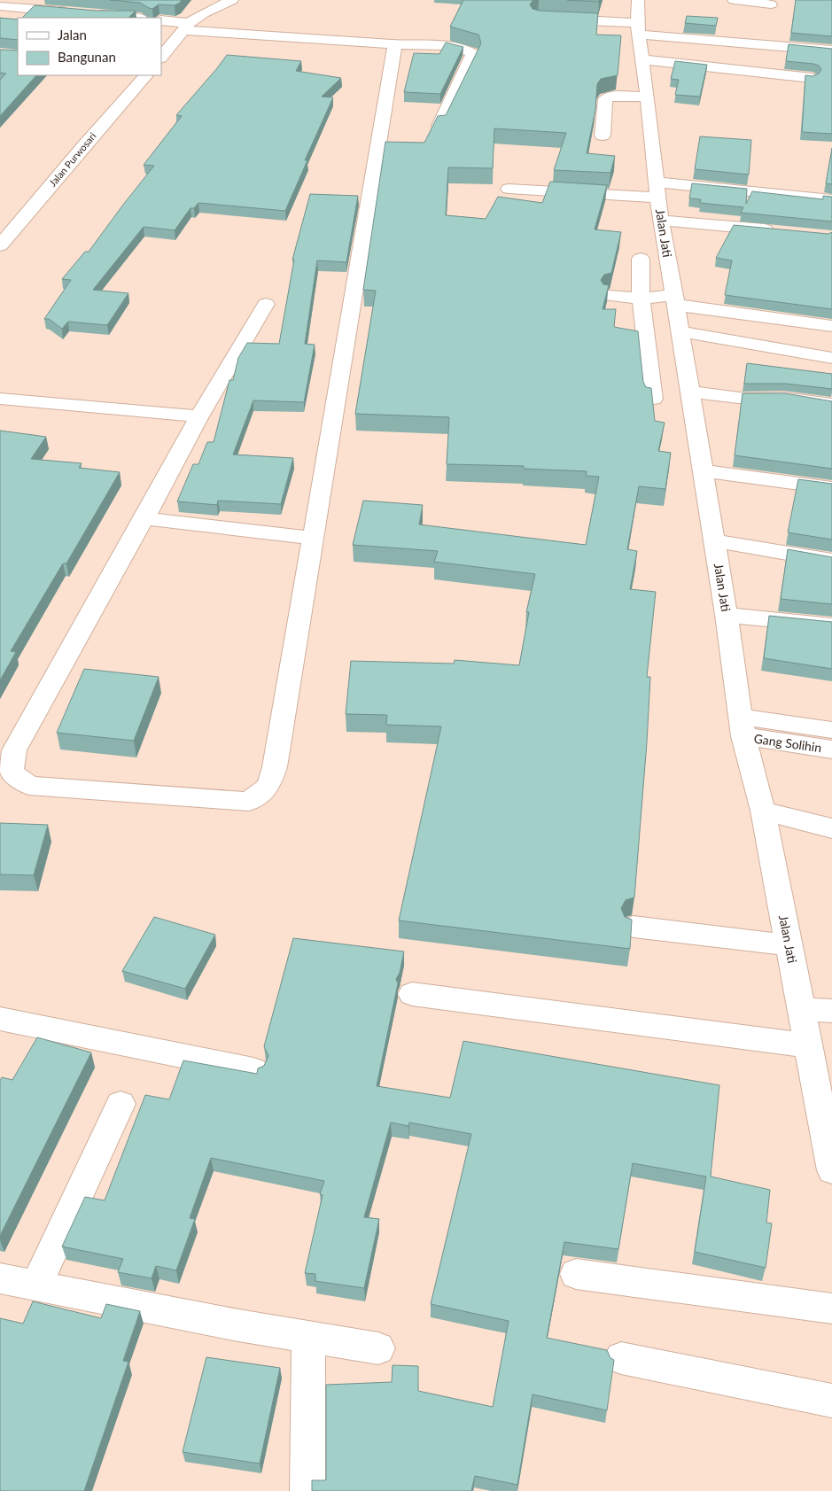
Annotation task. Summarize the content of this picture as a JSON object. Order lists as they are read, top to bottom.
{
  "streets": {
    "street": ["Jalan Purwosari", "Jalan Jati", "Gang Solihin"]
  },
  "crossings": [
    ["Jalan Jati", "Gang Solihin"]
  ],
  "legend": ["Jalan", "Bangunan"]
}
